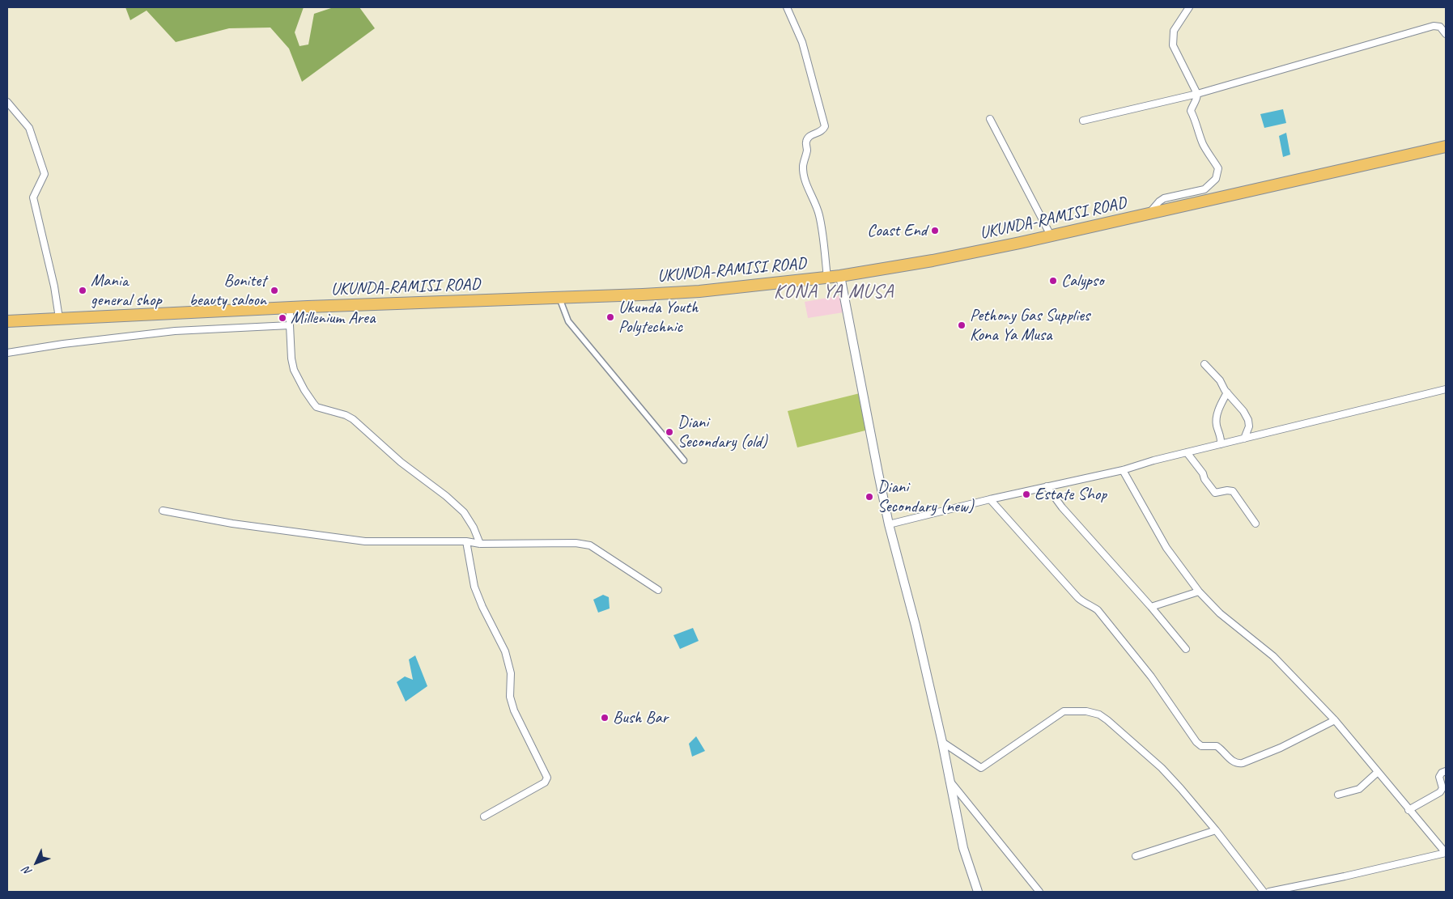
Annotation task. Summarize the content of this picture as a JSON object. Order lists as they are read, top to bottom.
{
  "streets": {
    "highway": ["UKUNDA-RAMISI ROAD"]
  },
  "districts": ["KONA YA MUSA"],
  "places": [
    "Coast End",
    "Calypso",
    "Mania general shop",
    "Bonitet beauty saloon",
    "Ukunda Youth Polytechnic",
    "Millenium Area",
    "Pethony Gas Supplies Kona Ya Musa",
    "Diani Secondary (old)",
    "Estate Shop",
    "Diani Secondary (new)",
    "Bush Bar"
  ],
  "north": "bottom left"
}
